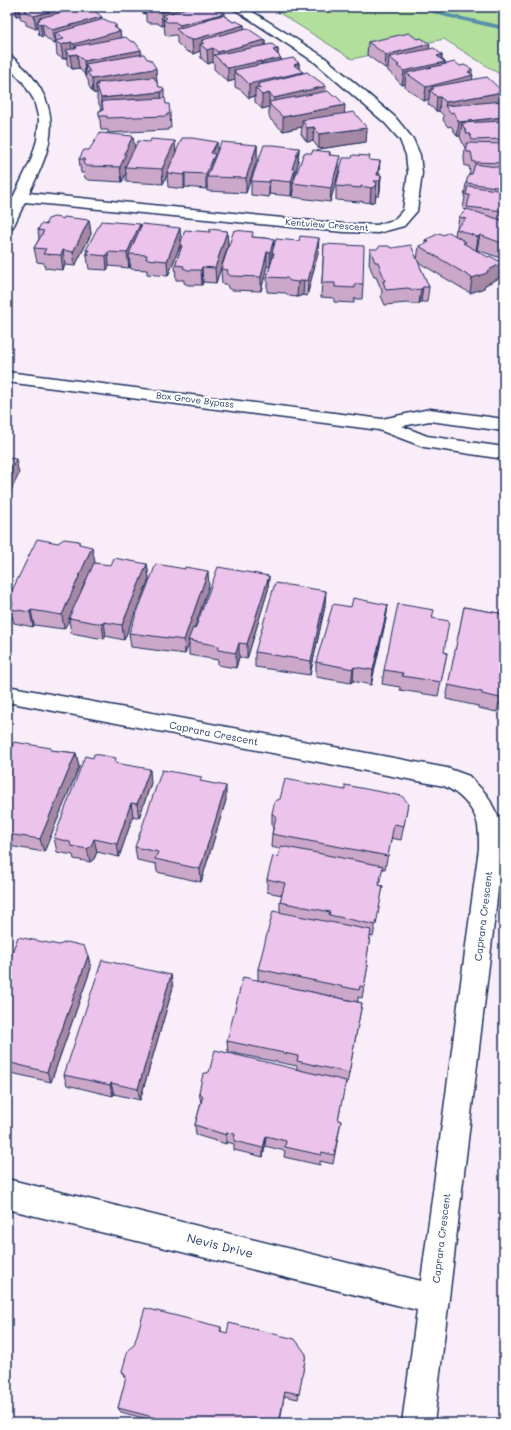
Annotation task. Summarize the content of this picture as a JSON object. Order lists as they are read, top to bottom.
{
  "streets": {
    "street": [
      "Kentview Crescent",
      "Box Grove Bypass",
      "Caprara Crescent",
      "Nevis Drive"
    ]
  },
  "crossings": [
    ["Caprara Crescent", "Nevis Drive"]
  ]
}
